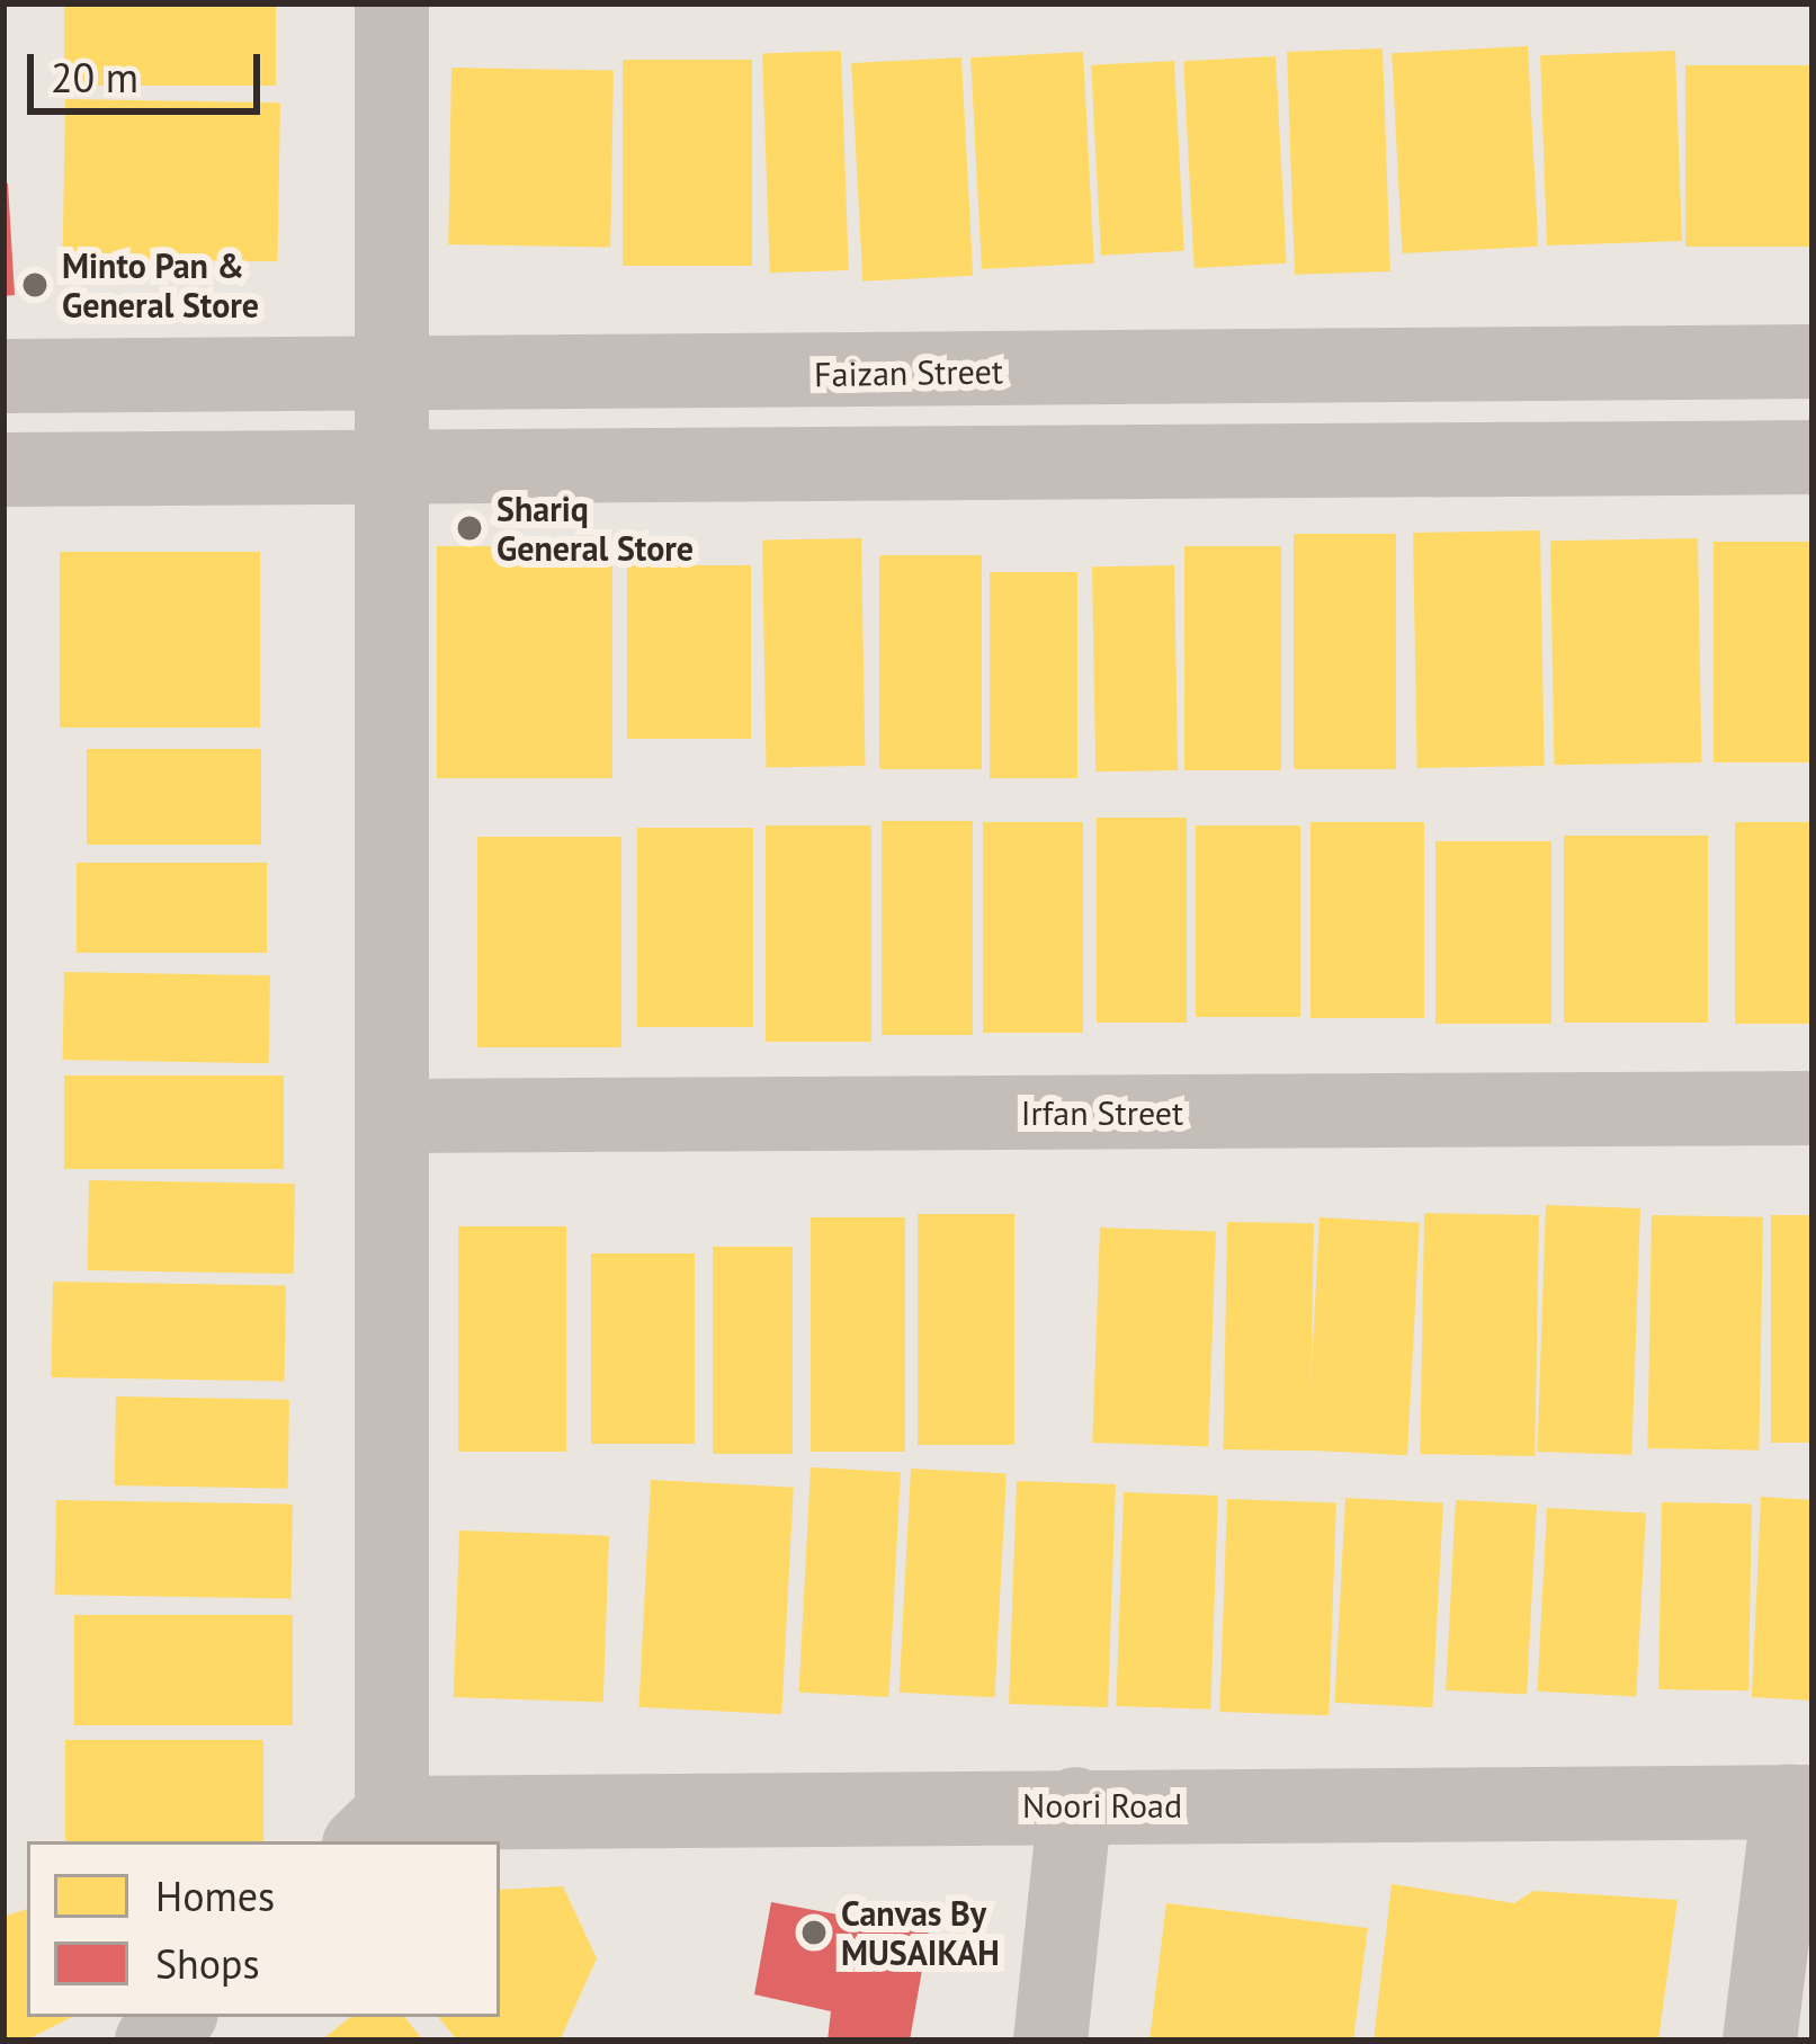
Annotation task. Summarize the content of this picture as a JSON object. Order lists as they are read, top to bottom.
{
  "streets": {
    "street": ["Faizan Street", "Irfan Street", "Noori Road"]
  },
  "places": ["Minto Pan & General Store", "Shariq General Store", "Canvas By MUSAIKAH"],
  "legend": ["Homes", "Shops"],
  "scale_bar": "20 m"
}
